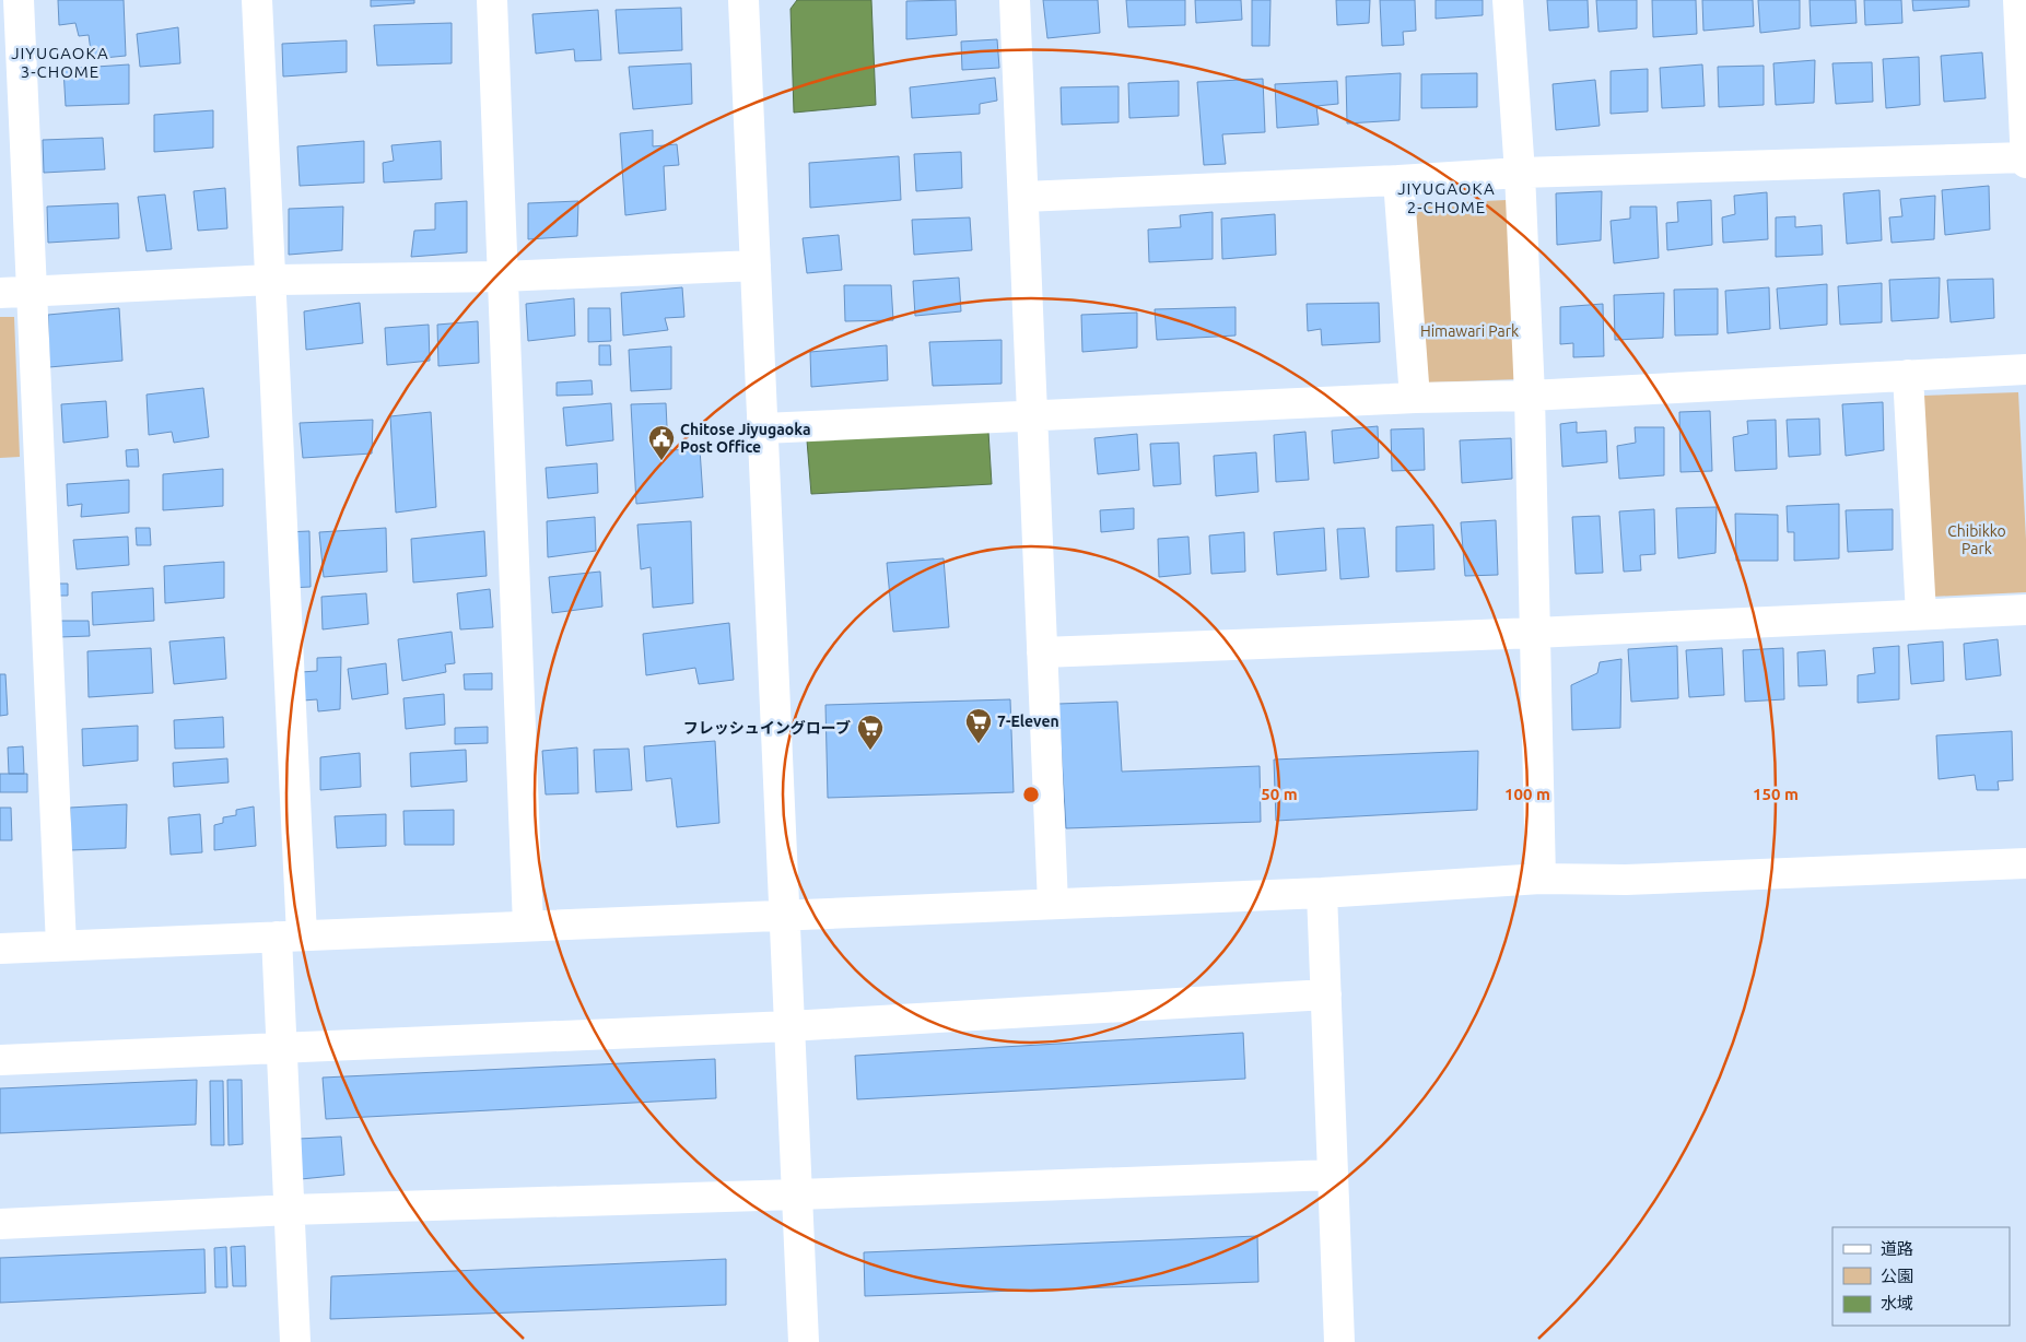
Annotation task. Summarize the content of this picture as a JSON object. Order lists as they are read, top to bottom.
{
  "districts": ["JIYUGAOKA 3-CHOME", "JIYUGAOKA 2-CHOME"],
  "parks": ["Himawari Park", "Chibikko Park"],
  "places": {
    "public building": ["Chitose Jiyugaoka Post Office"],
    "supermarket": ["7-Eleven", "フレッシュイングローブ"]
  },
  "legend": ["道路", "公園", "水域"],
  "rings": ["50 m", "100 m", "150 m"]
}
